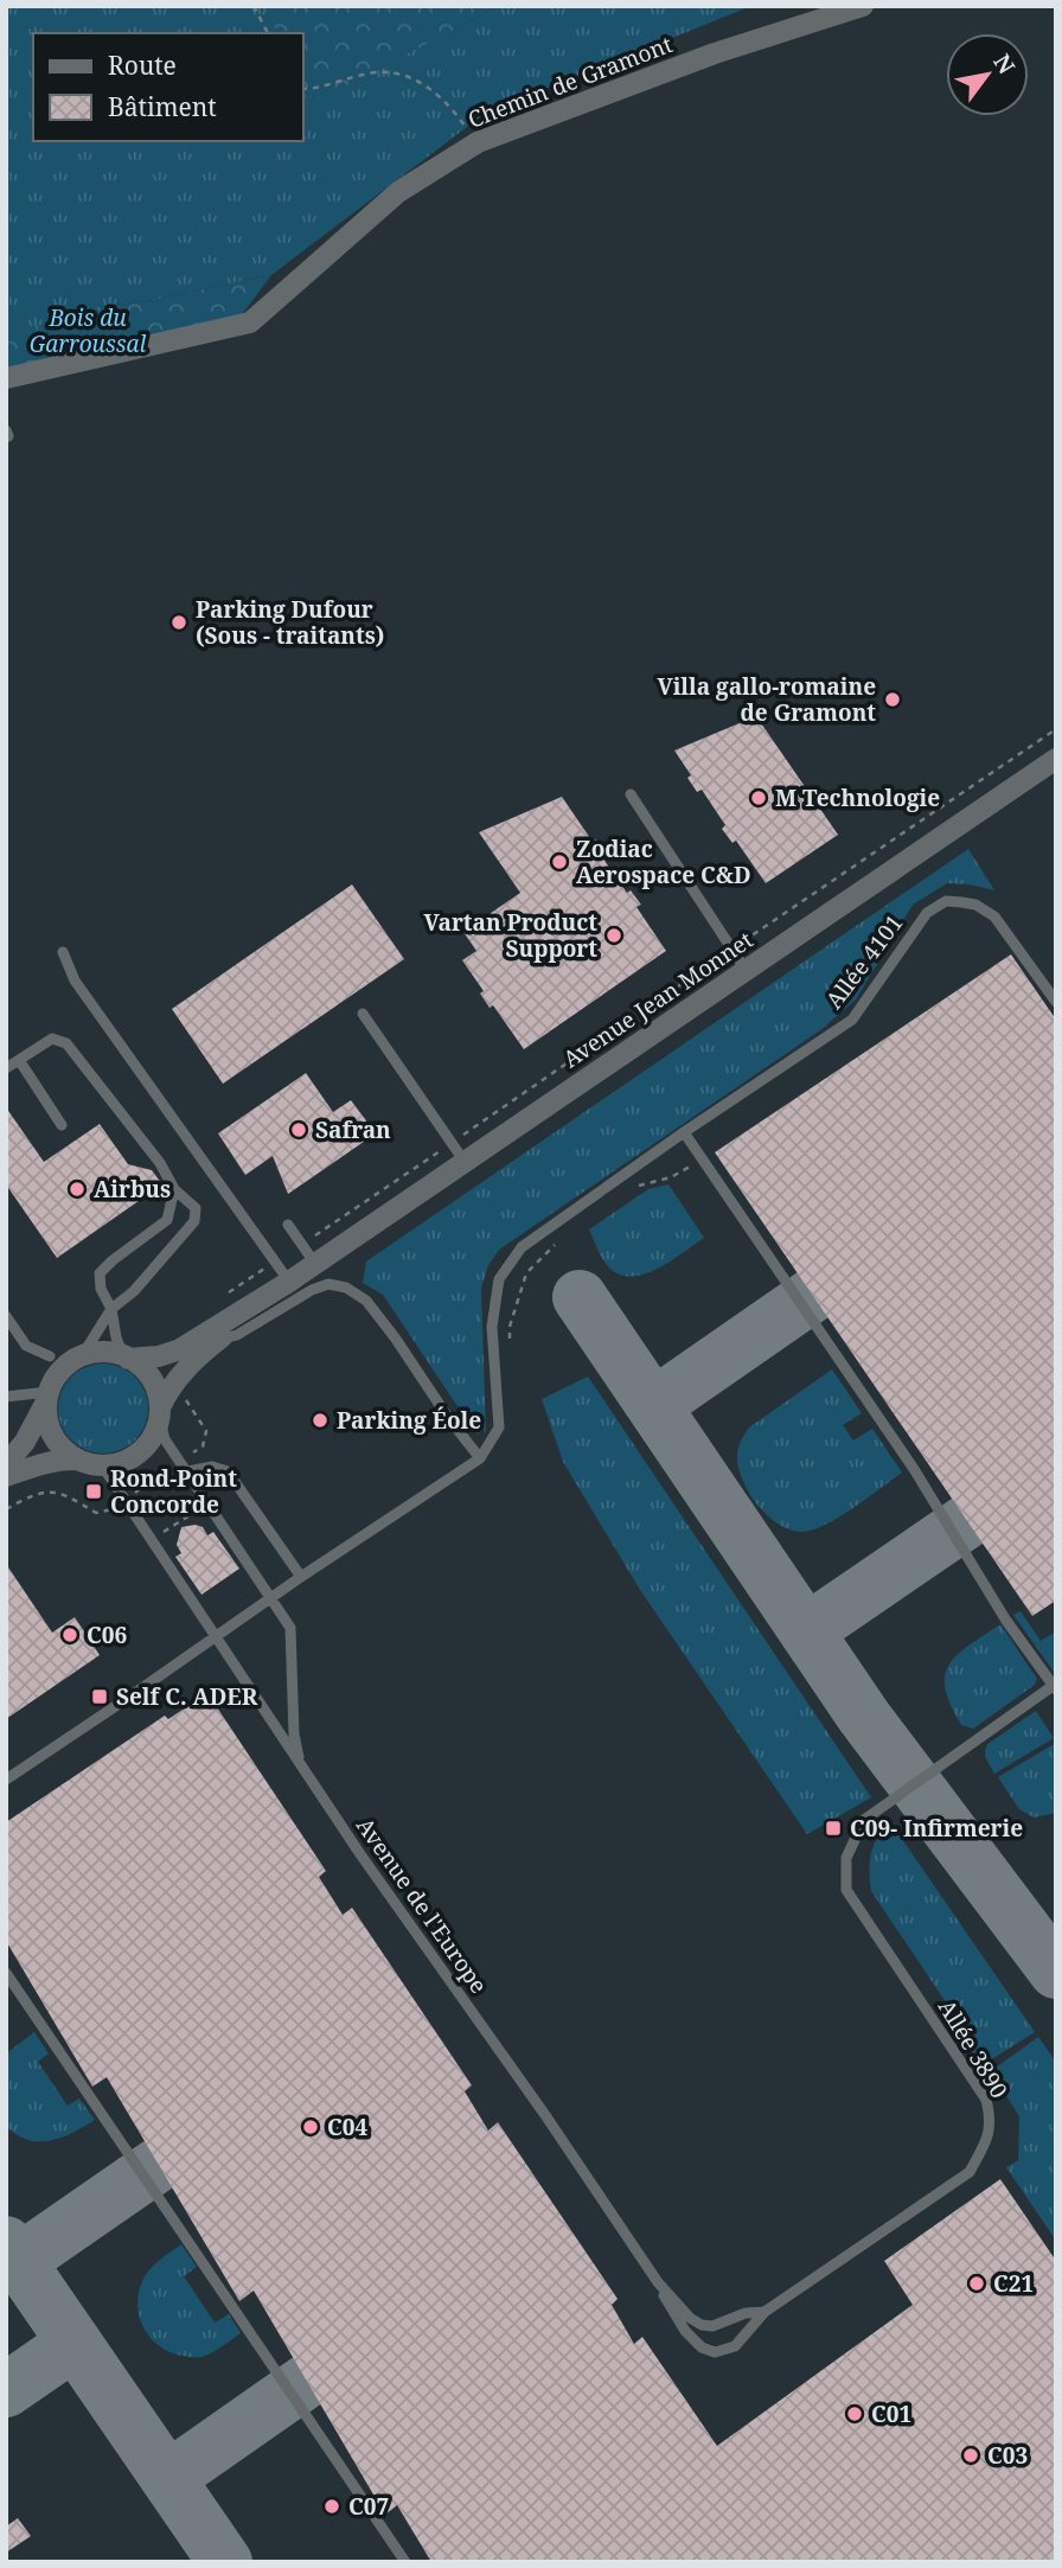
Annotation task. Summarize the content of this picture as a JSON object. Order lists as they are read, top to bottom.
{
  "streets": {
    "street": ["Chemin de Gramont", "Avenue Jean Monnet"],
    "lane": ["Allée 4101", "Avenue de l'Europe", "Allée 3890"]
  },
  "crossings": [
    ["Avenue Jean Monnet", "Avenue de l'Europe"]
  ],
  "parks": ["Bois du Garroussal"],
  "places": {
    "other": [
      "Parking Dufour (Sous - traitants)",
      "Villa gallo-romaine de Gramont",
      "M Technologie",
      "Zodiac Aerospace C&D",
      "Vartan Product Support",
      "Safran",
      "Airbus",
      "Parking Éole",
      "C06",
      "C04",
      "C21",
      "C01",
      "C03",
      "C07"
    ],
    "transit": ["Rond-Point Concorde", "Self C. ADER", "C09- Infirmerie"]
  },
  "legend": ["Route", "Bâtiment"],
  "north": "top right"
}
